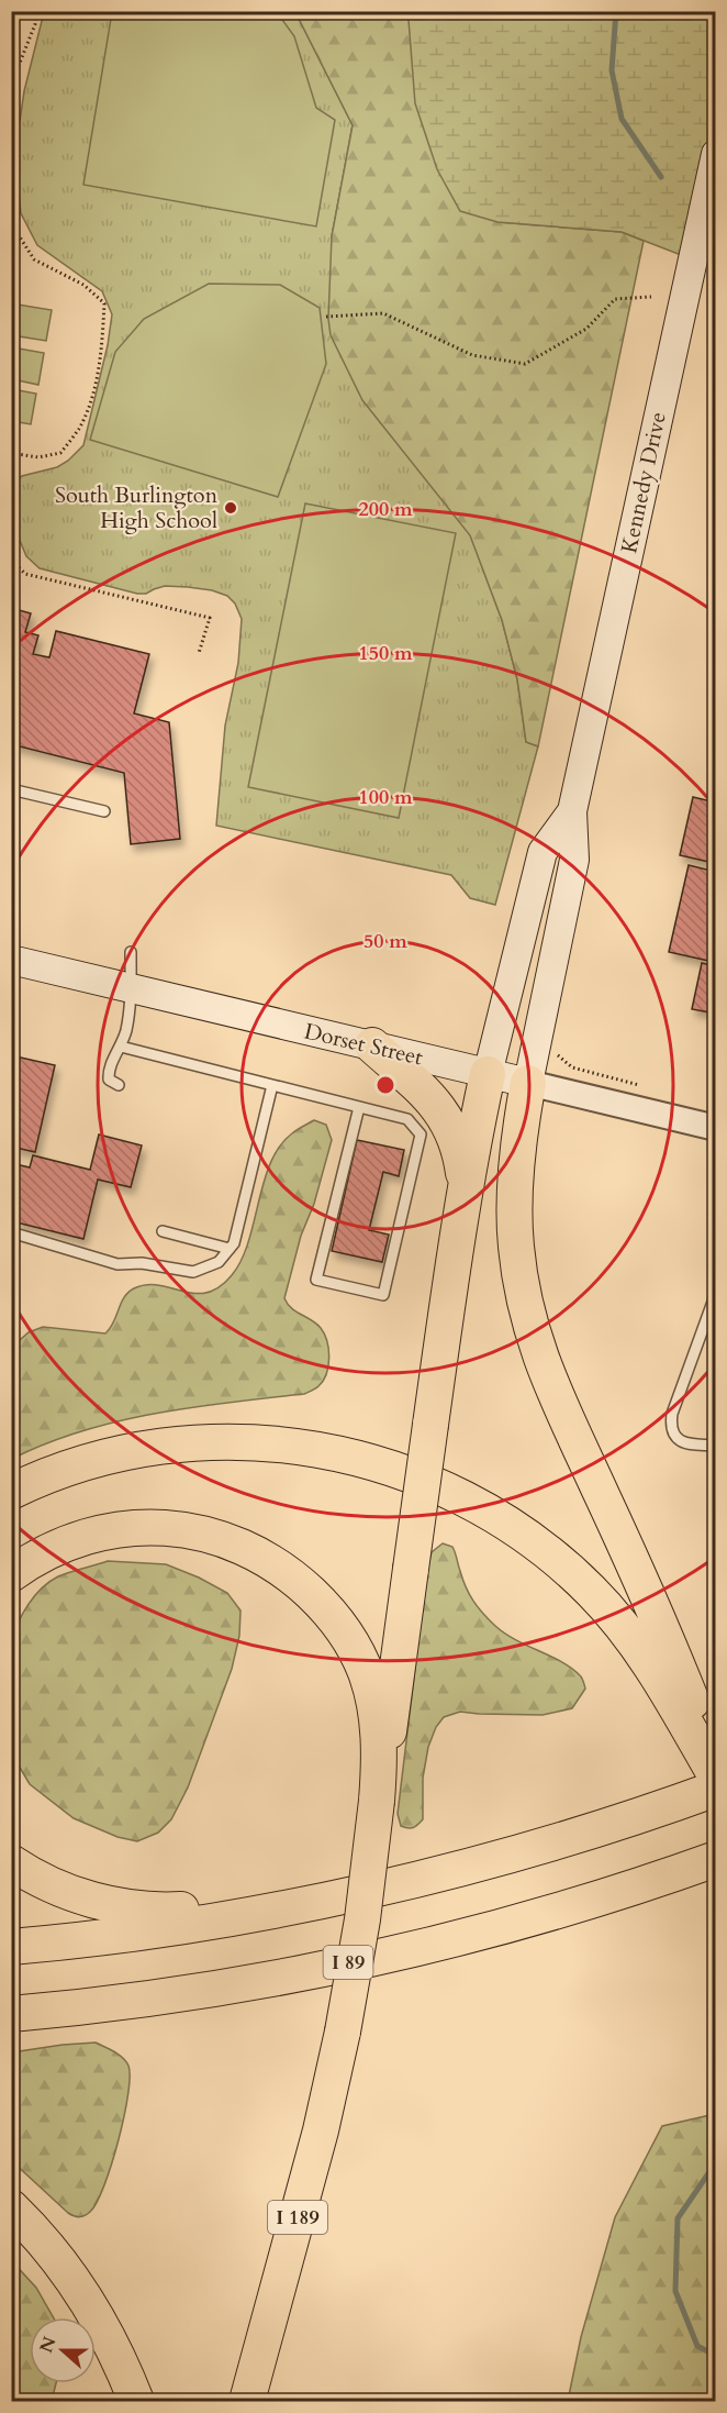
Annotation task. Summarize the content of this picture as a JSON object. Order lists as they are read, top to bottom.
{
  "streets": {
    "highway": ["I 89", "I 189"],
    "main road": ["Kennedy Drive", "Dorset Street"]
  },
  "crossings": [
    ["Kennedy Drive", "Dorset Street"]
  ],
  "places": ["South Burlington High School"],
  "north": "left",
  "rings": [
    "200 m",
    "150 m",
    "100 m",
    "50 m"
  ]
}
